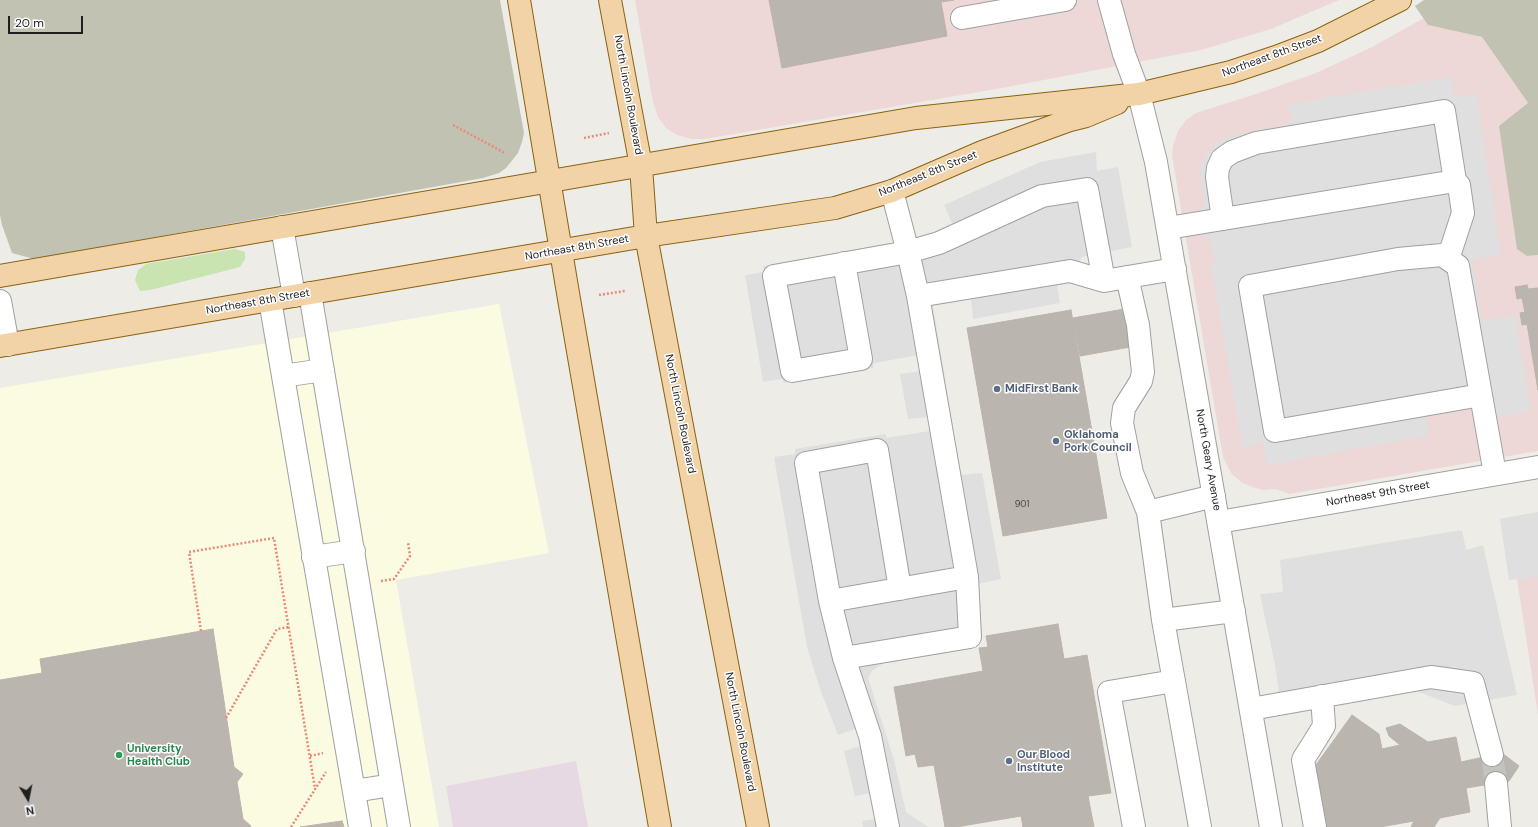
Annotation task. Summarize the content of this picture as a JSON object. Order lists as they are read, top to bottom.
{
  "streets": {
    "main road": ["Northeast 8th Street", "North Lincoln Boulevard"],
    "street": ["North Geary Avenue", "Northeast 9th Street"]
  },
  "crossings": [
    ["Northeast 8th Street", "North Lincoln Boulevard"],
    ["Northeast 8th Street", "North Geary Avenue"],
    ["North Geary Avenue", "Northeast 9th Street"]
  ],
  "places": [
    "MidFirst Bank",
    "Oklahoma Pork Council",
    "University Health Club",
    "Our Blood Institute"
  ],
  "house_numbers": ["901"],
  "scale_bar": "20 m",
  "north": "bottom"
}
